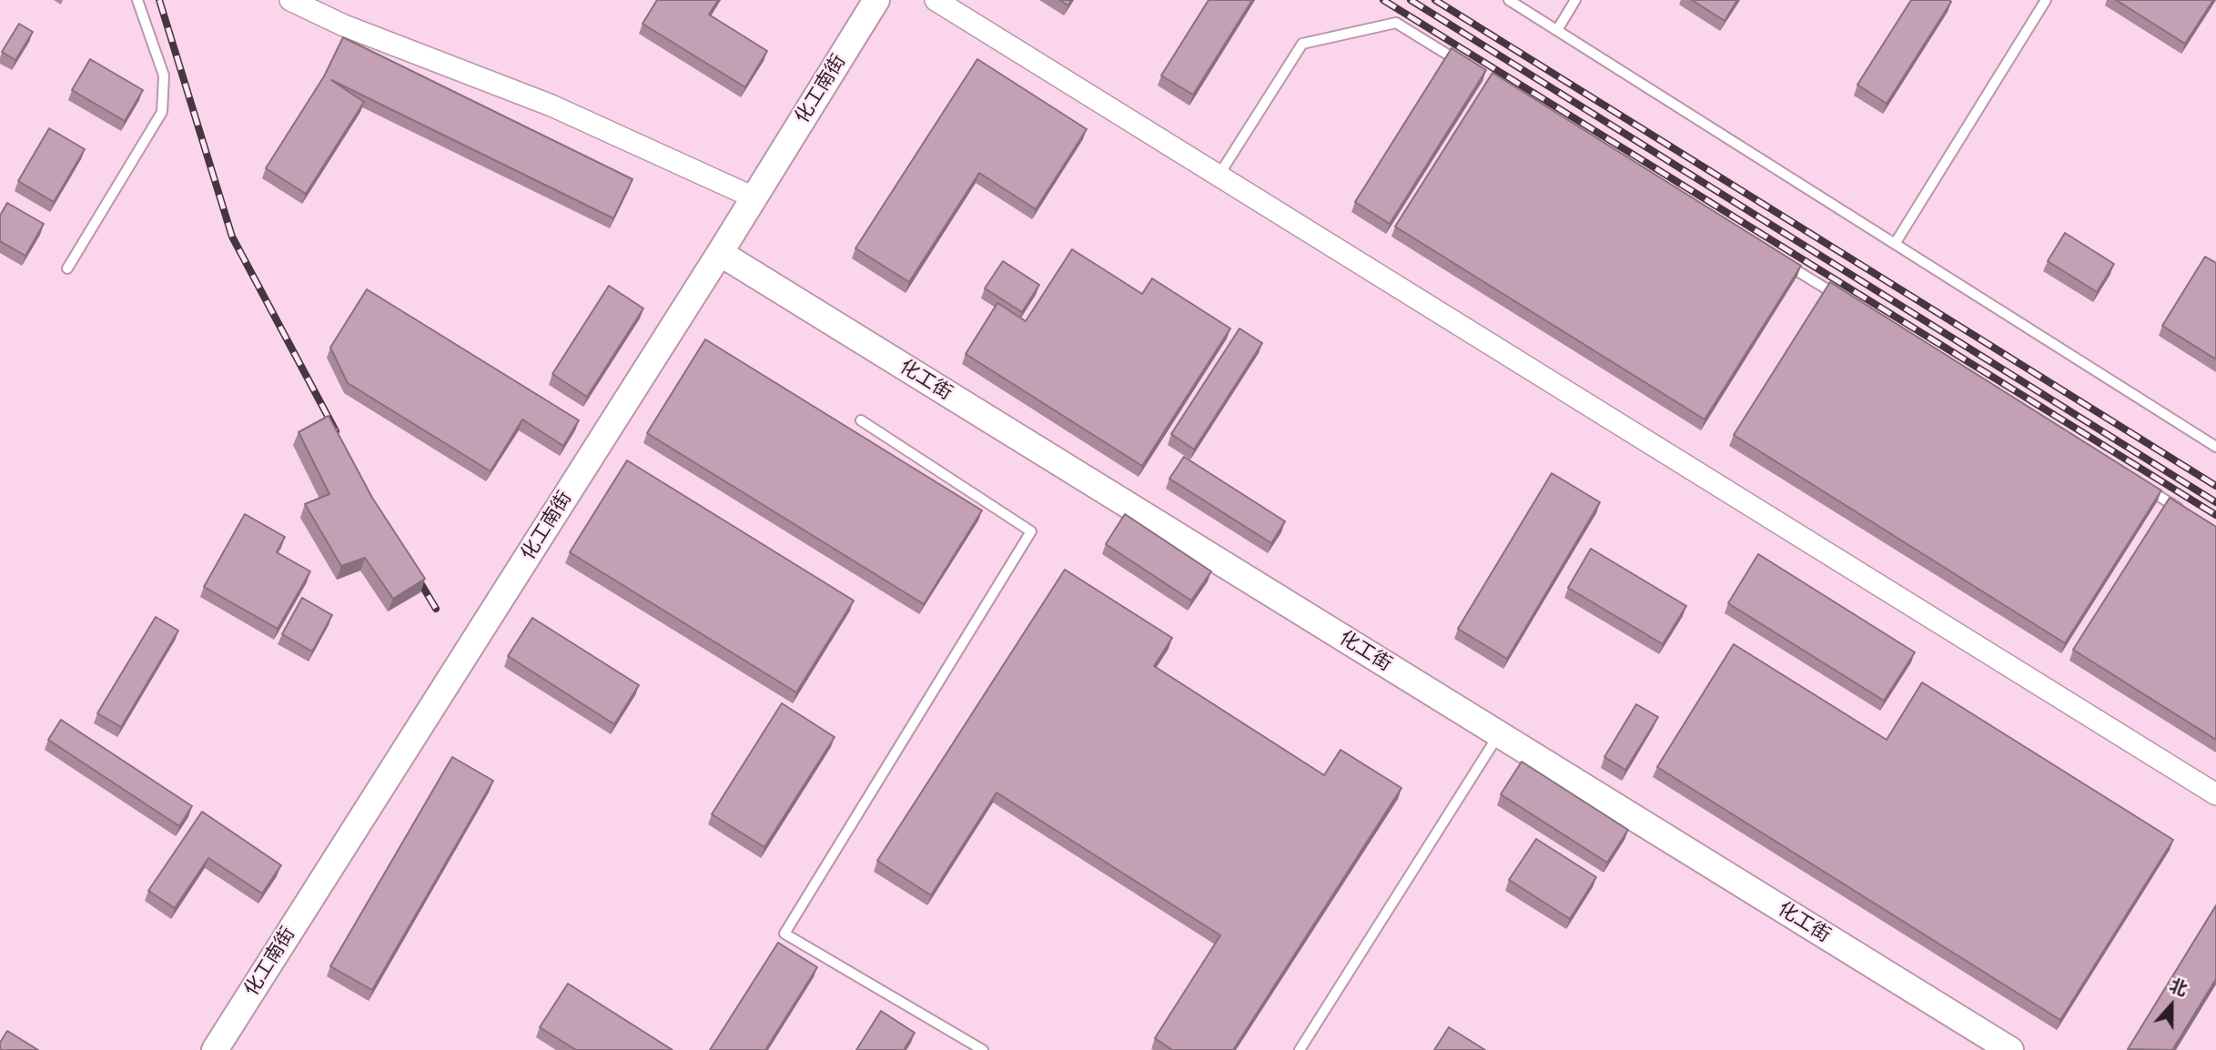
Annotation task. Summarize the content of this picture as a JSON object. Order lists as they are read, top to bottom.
{
  "streets": {
    "street": ["化工南街", "化工街"]
  },
  "crossings": [
    ["化工南街", "化工街"]
  ],
  "north": "top"
}
